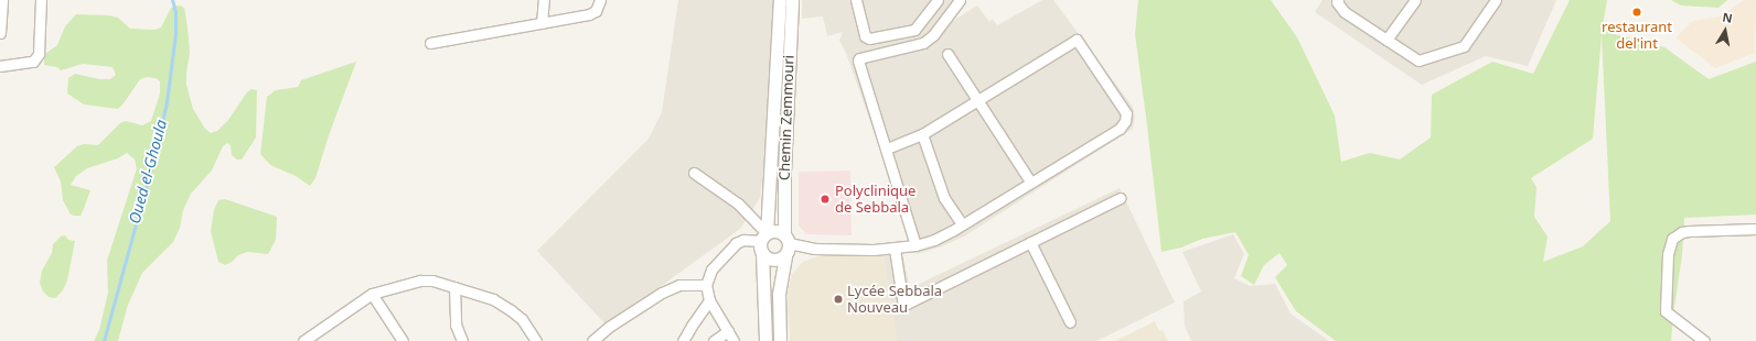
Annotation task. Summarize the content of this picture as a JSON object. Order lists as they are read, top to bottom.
{
  "streets": {
    "street": ["Chemin Zemmouri"]
  },
  "water": ["Oued el-Ghoula"],
  "places": ["restaurant del'int", "Polyclinique de Sebbala", "Lycée Sebbala Nouveau"],
  "north": "top"
}
